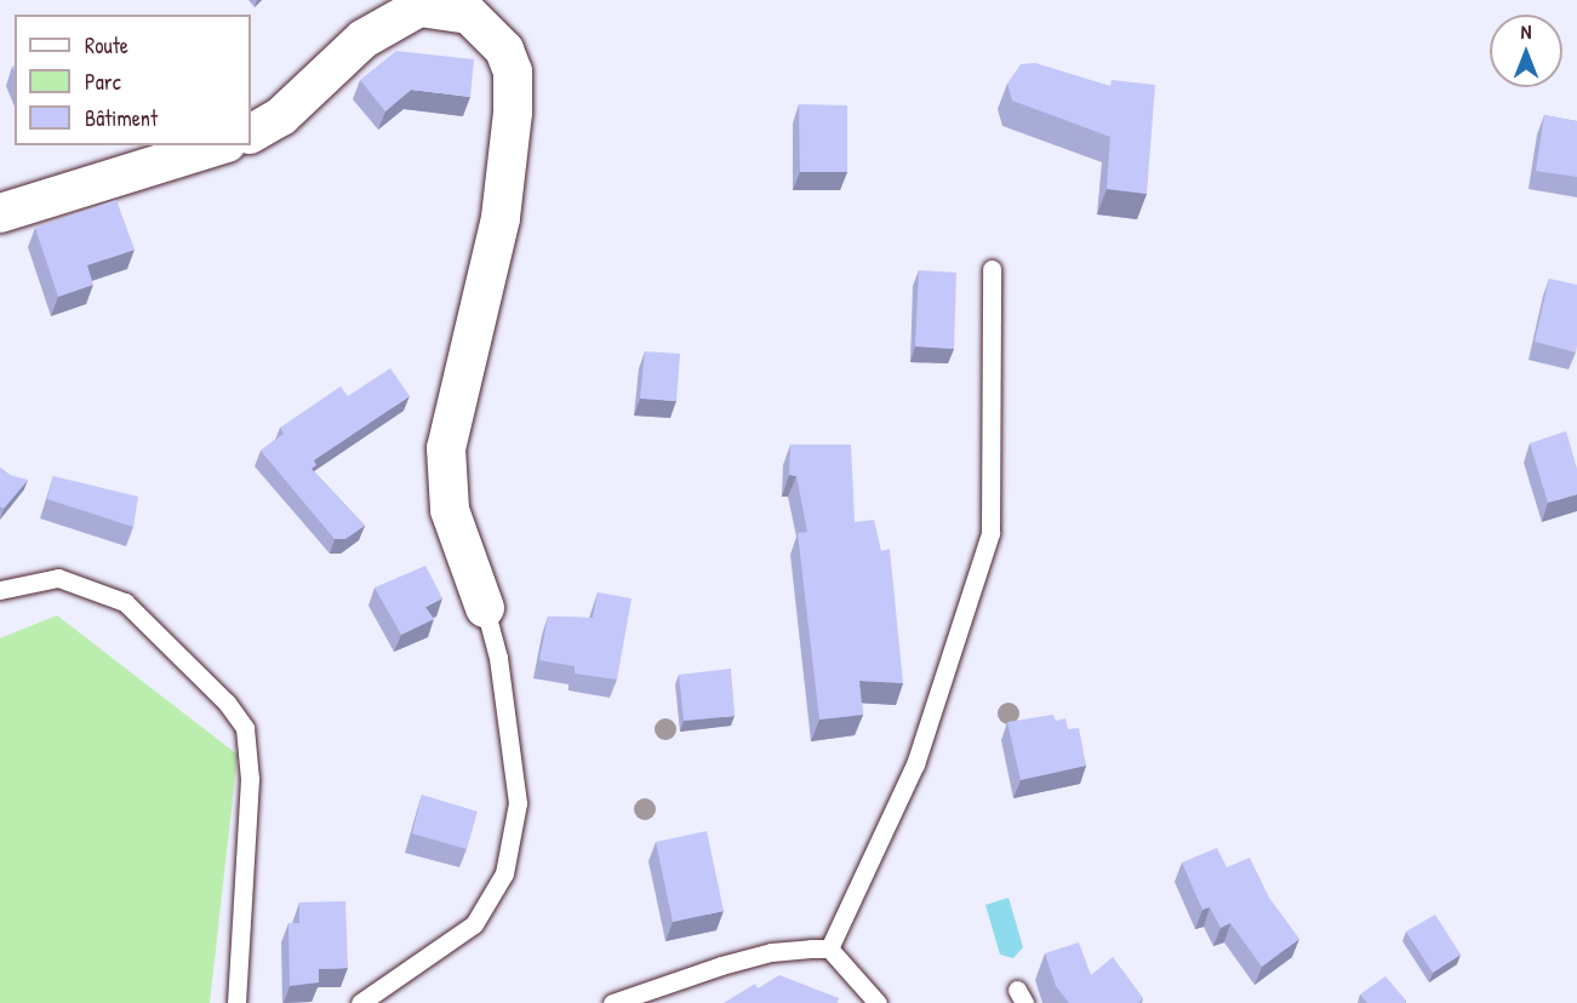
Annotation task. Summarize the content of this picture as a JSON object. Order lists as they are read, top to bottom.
{
  "legend": ["Route", "Parc", "Bâtiment"],
  "north": "top"
}
